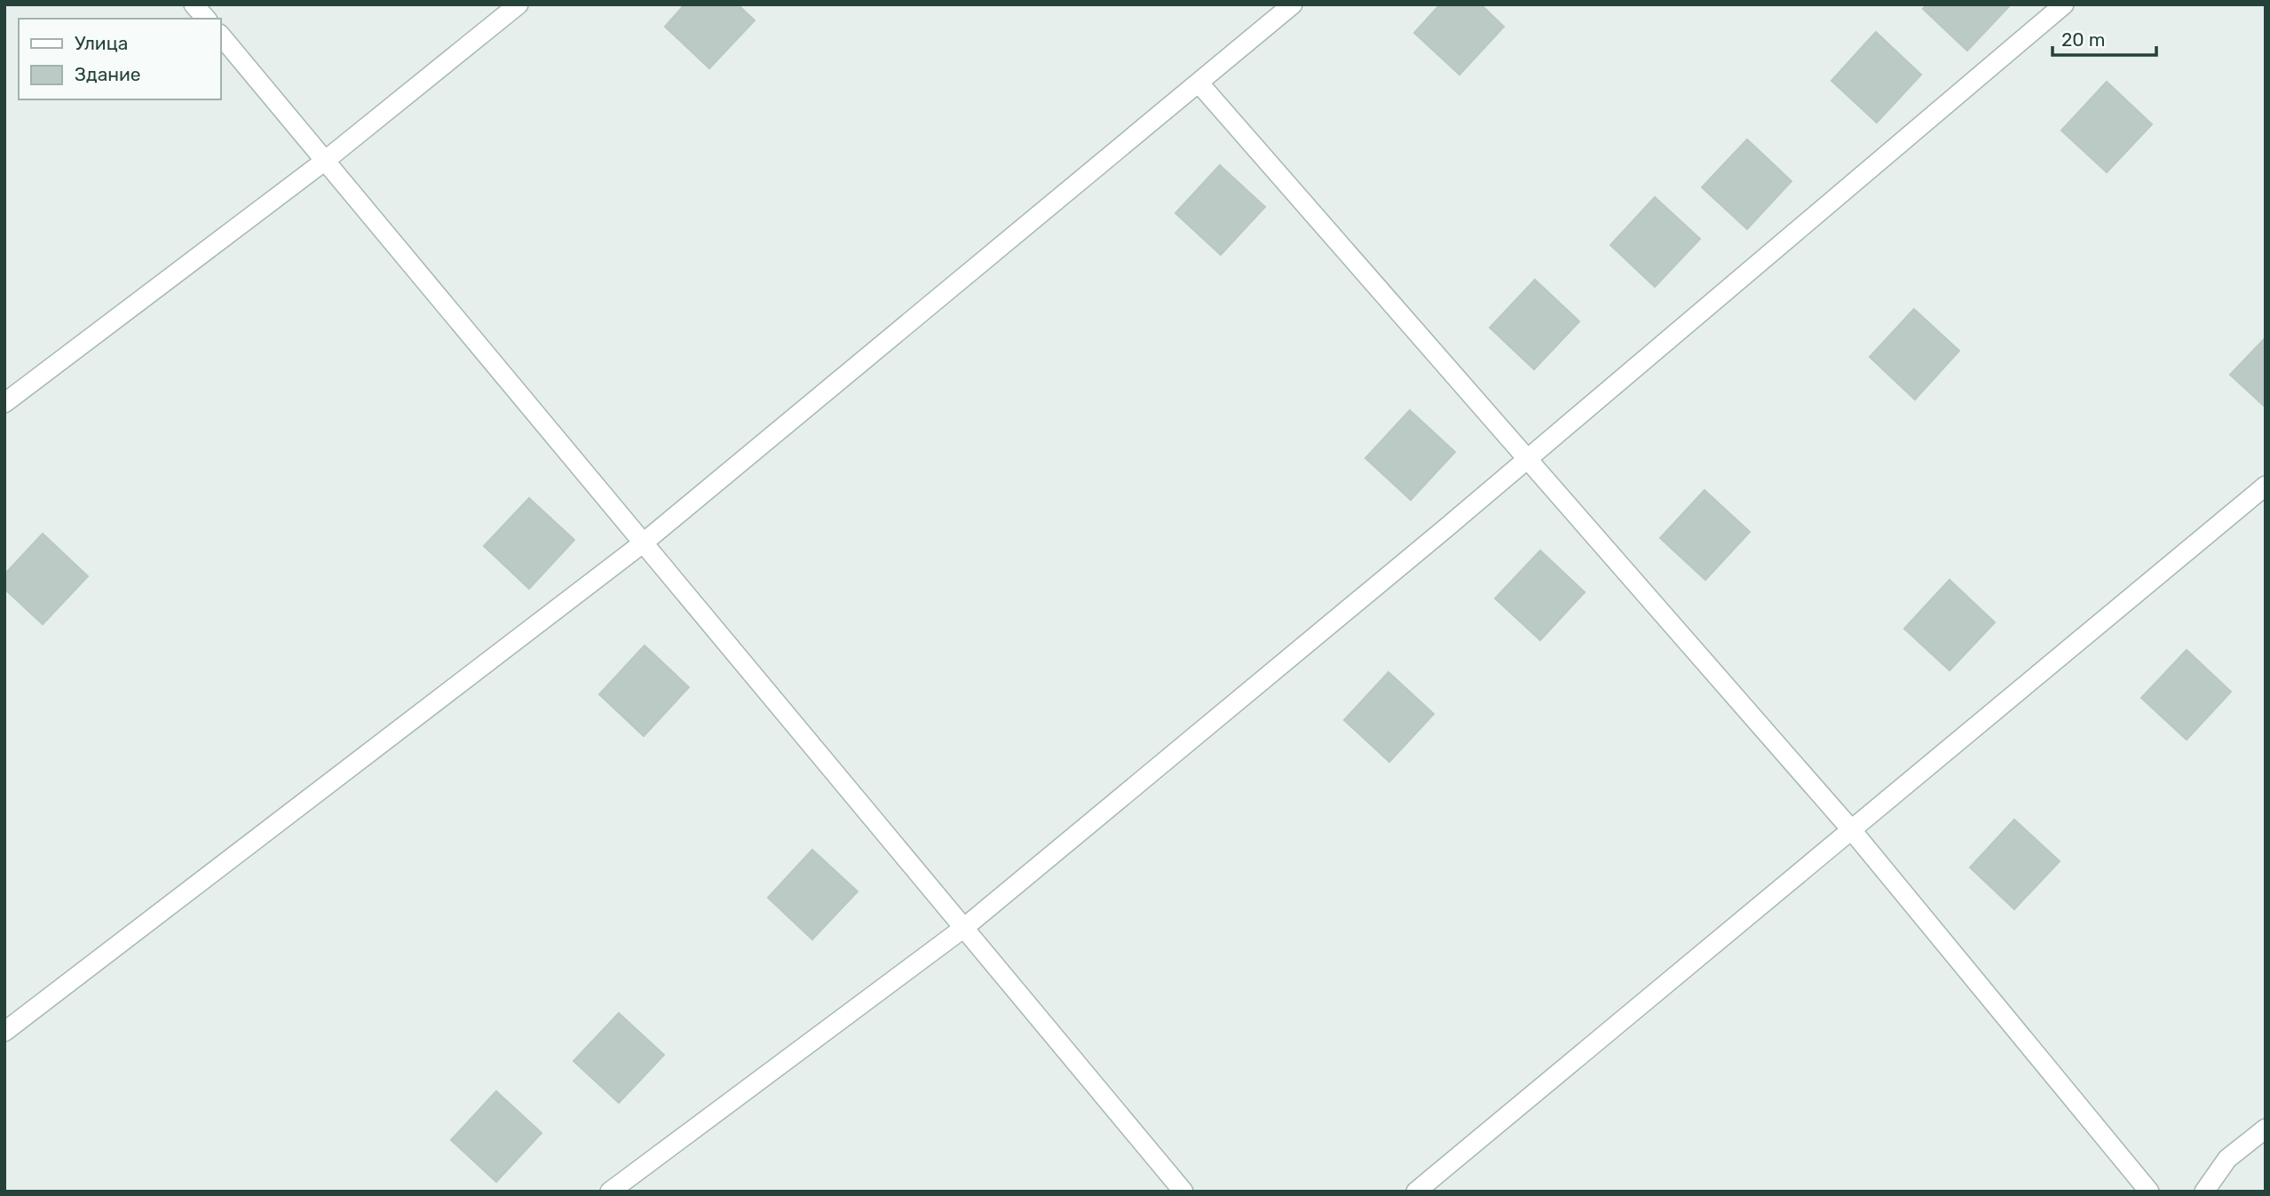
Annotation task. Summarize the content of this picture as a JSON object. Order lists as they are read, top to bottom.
{
  "legend": ["Улица", "Здание"],
  "scale_bar": "20 m"
}
